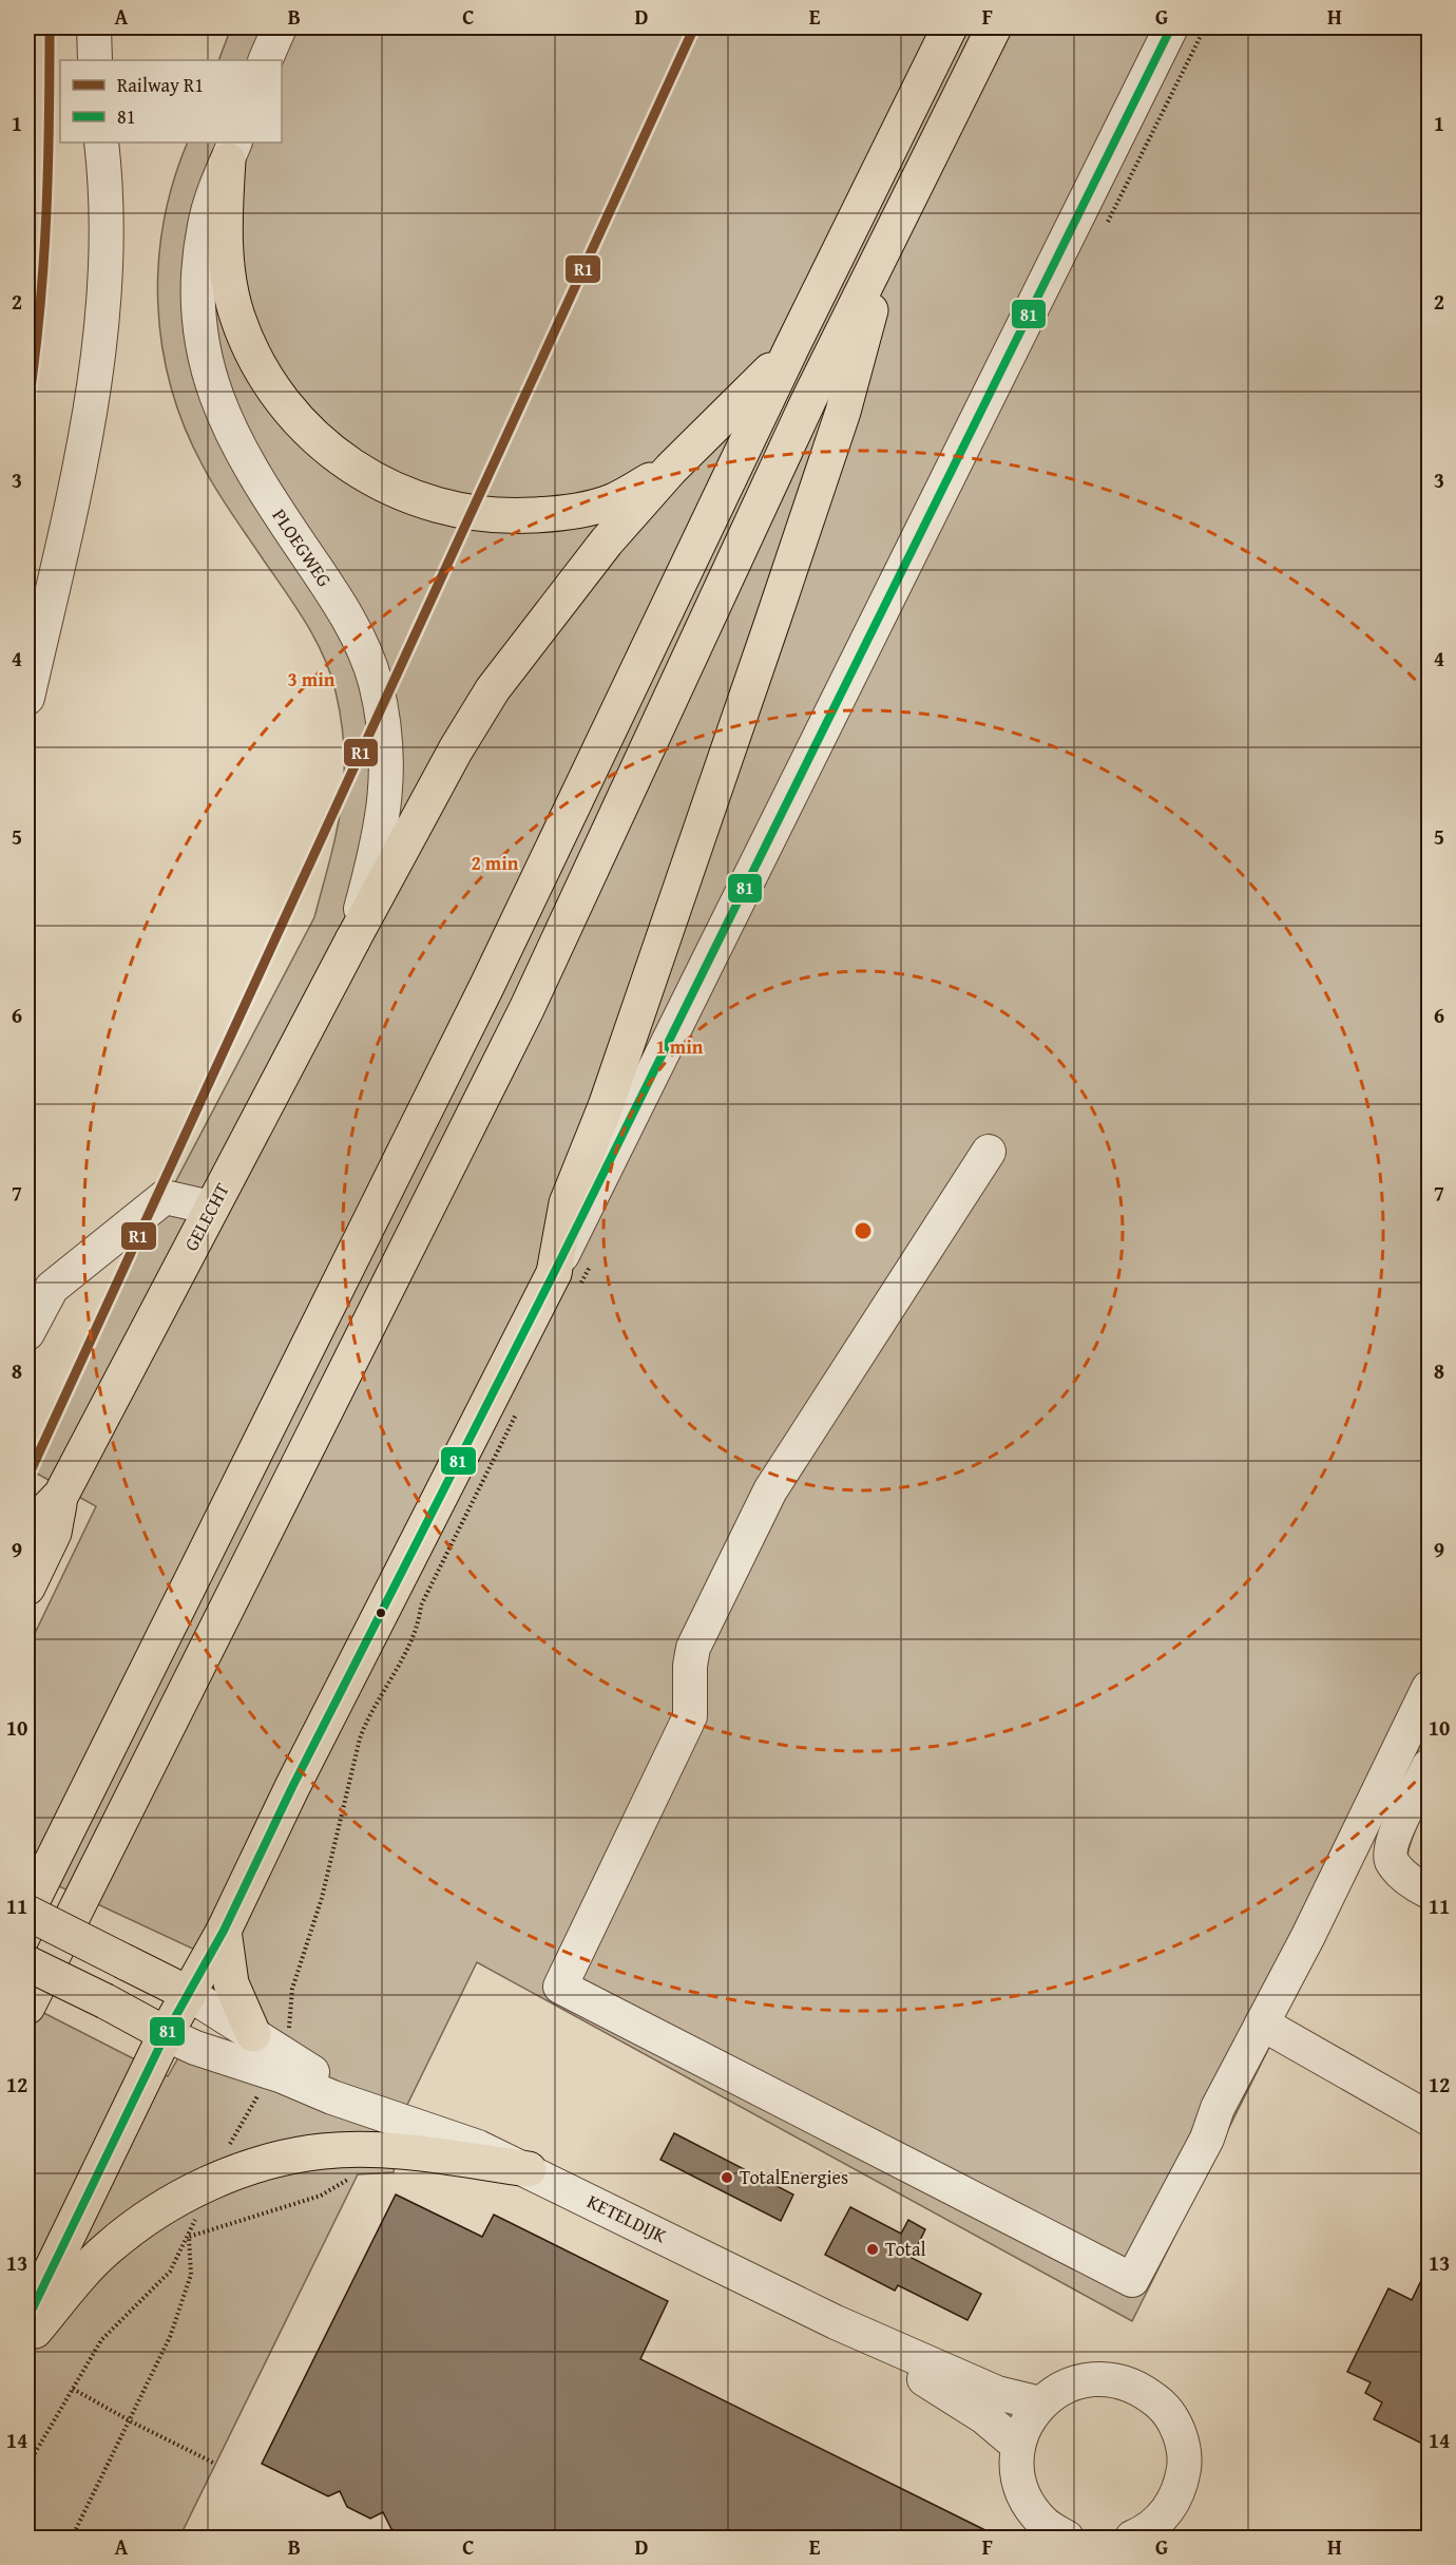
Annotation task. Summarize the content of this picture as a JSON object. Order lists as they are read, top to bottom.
{
  "streets": {
    "main road": ["GELECHT"],
    "street": ["PLOEGWEG", "KETELDIJK"]
  },
  "crossings": [
    ["PLOEGWEG", "GELECHT"]
  ],
  "places": ["TotalEnergies", "Total"],
  "lines": ["rail line R1", "transit line 81"],
  "legend": ["Railway R1", "81"],
  "grid": {
    "columns": [
      "A",
      "B",
      "C",
      "D",
      "E",
      "F",
      "G",
      "H"
    ],
    "rows": [
      "1",
      "2",
      "3",
      "4",
      "5",
      "6",
      "7",
      "8",
      "9",
      "10",
      "11",
      "12",
      "13",
      "14"
    ]
  },
  "rings": ["3 min", "2 min", "1 min"]
}
